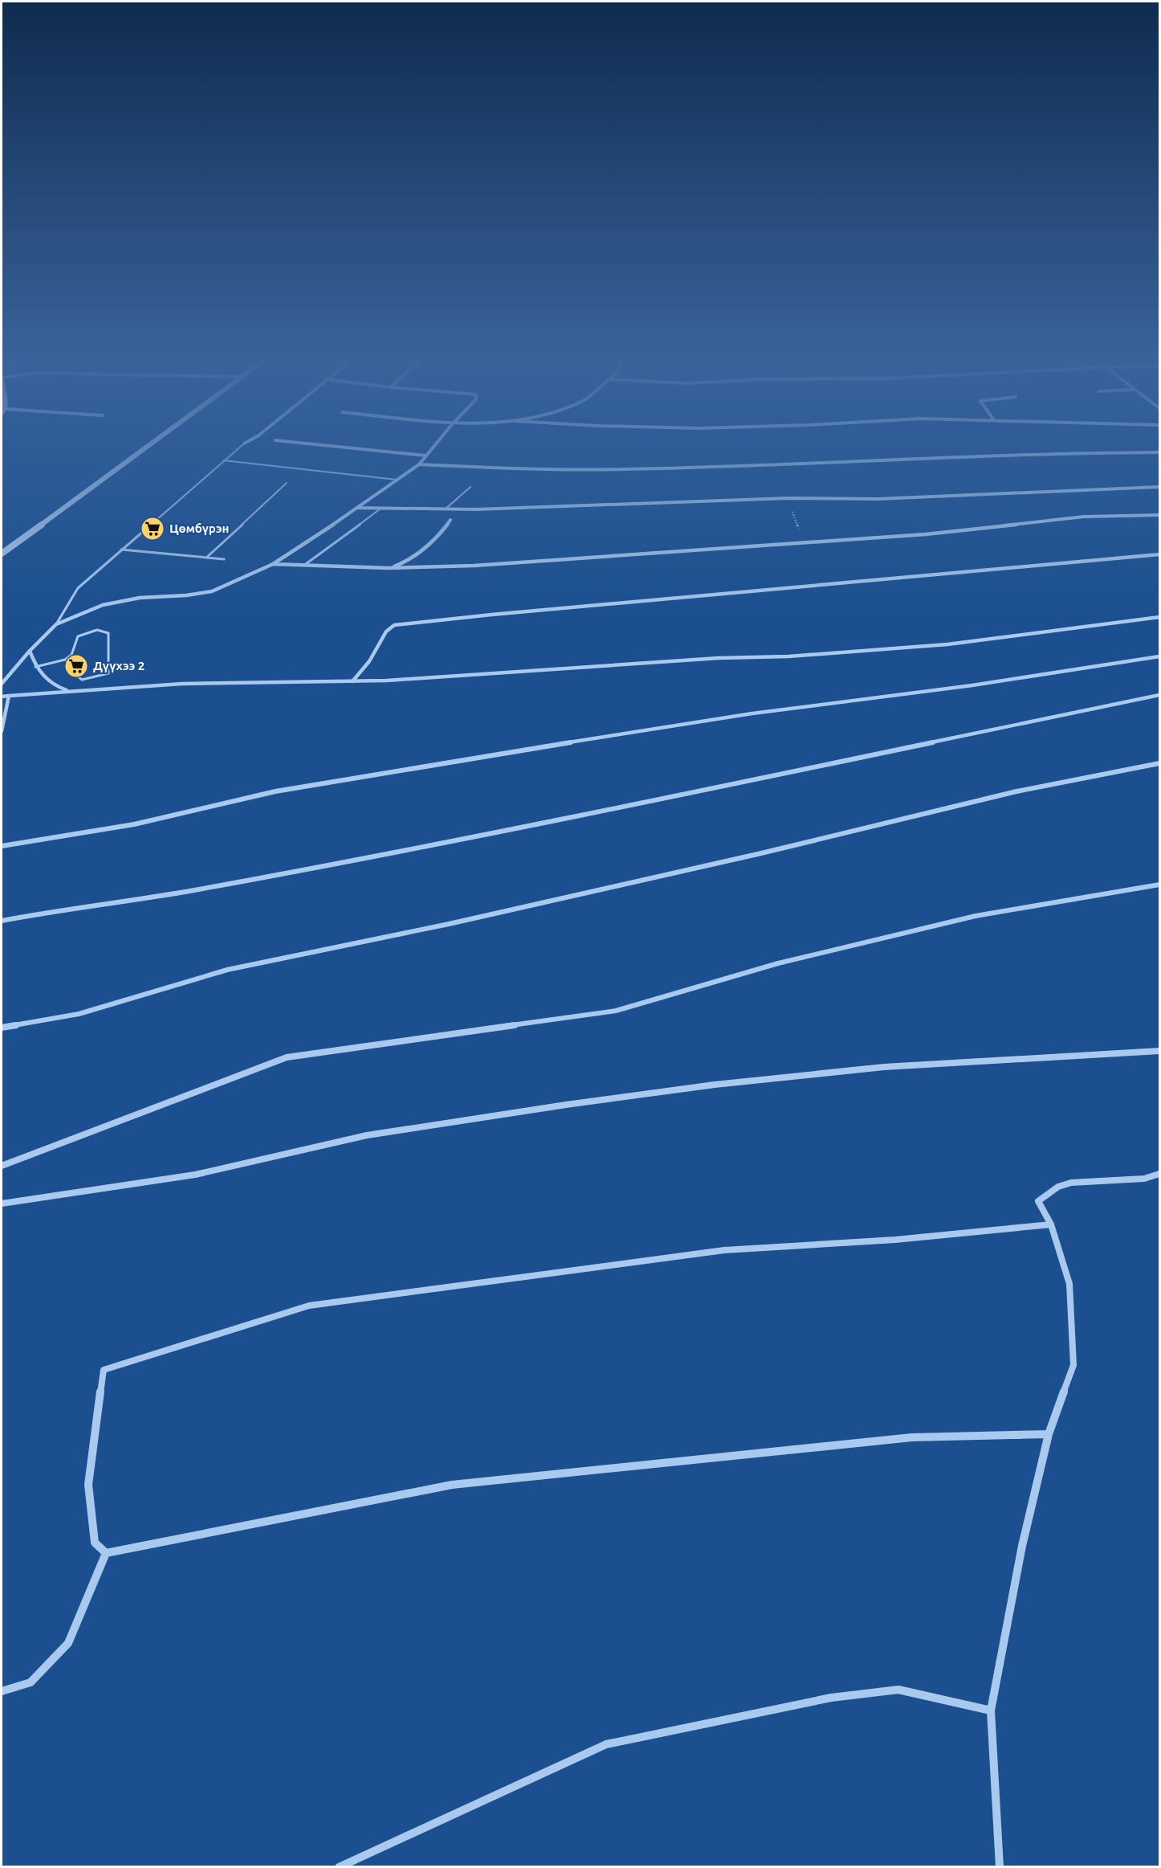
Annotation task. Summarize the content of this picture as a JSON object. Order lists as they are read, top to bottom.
{
  "places": {
    "supermarket": ["Цөмбүрэн", "Дүүхээ 2"]
  }
}
